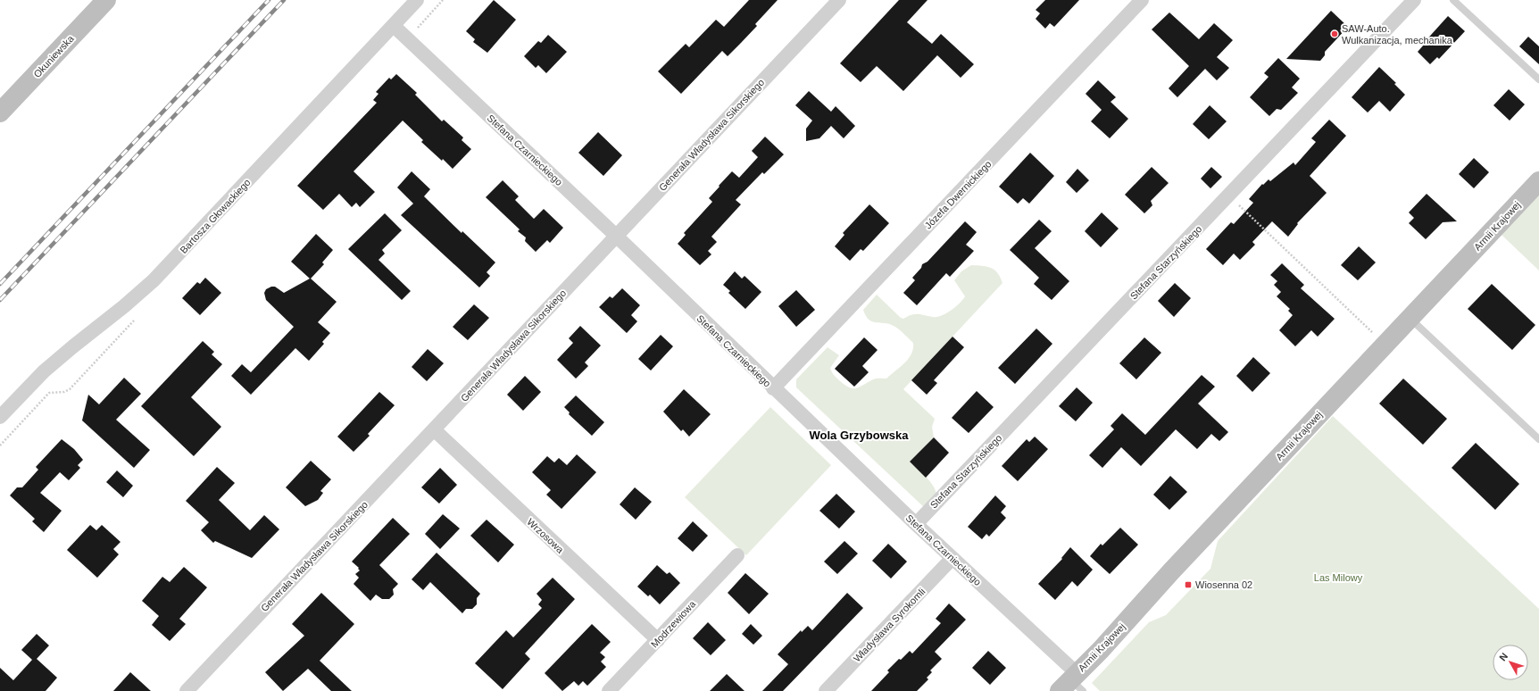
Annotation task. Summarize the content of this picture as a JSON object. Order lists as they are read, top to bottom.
{
  "streets": {
    "street": [
      "Okuniewska",
      "Generała Władysława Sikorskiego",
      "Stefana Czarnieckiego",
      "Józefa Dwernickiego",
      "Bartosza Głowackiego",
      "Armii Krajowej",
      "Stefana Starzyńskiego",
      "Wrzosowa",
      "Modrzewiowa",
      "Władysława Syrokomli"
    ]
  },
  "crossings": [
    ["Generała Władysława Sikorskiego", "Stefana Czarnieckiego"],
    ["Generała Władysława Sikorskiego", "Wrzosowa"],
    ["Stefana Czarnieckiego", "Józefa Dwernickiego"],
    ["Stefana Czarnieckiego", "Bartosza Głowackiego"],
    ["Stefana Czarnieckiego", "Armii Krajowej"],
    ["Stefana Czarnieckiego", "Stefana Starzyńskiego"],
    ["Stefana Czarnieckiego", "Władysława Syrokomli"],
    ["Wrzosowa", "Modrzewiowa"]
  ],
  "districts": ["Wola Grzybowska"],
  "parks": ["Las Milowy"],
  "places": {
    "other": ["SAW-Auto. Wulkanizacja, mechanika"],
    "transit": ["Wiosenna 02"]
  },
  "north": "top left"
}
